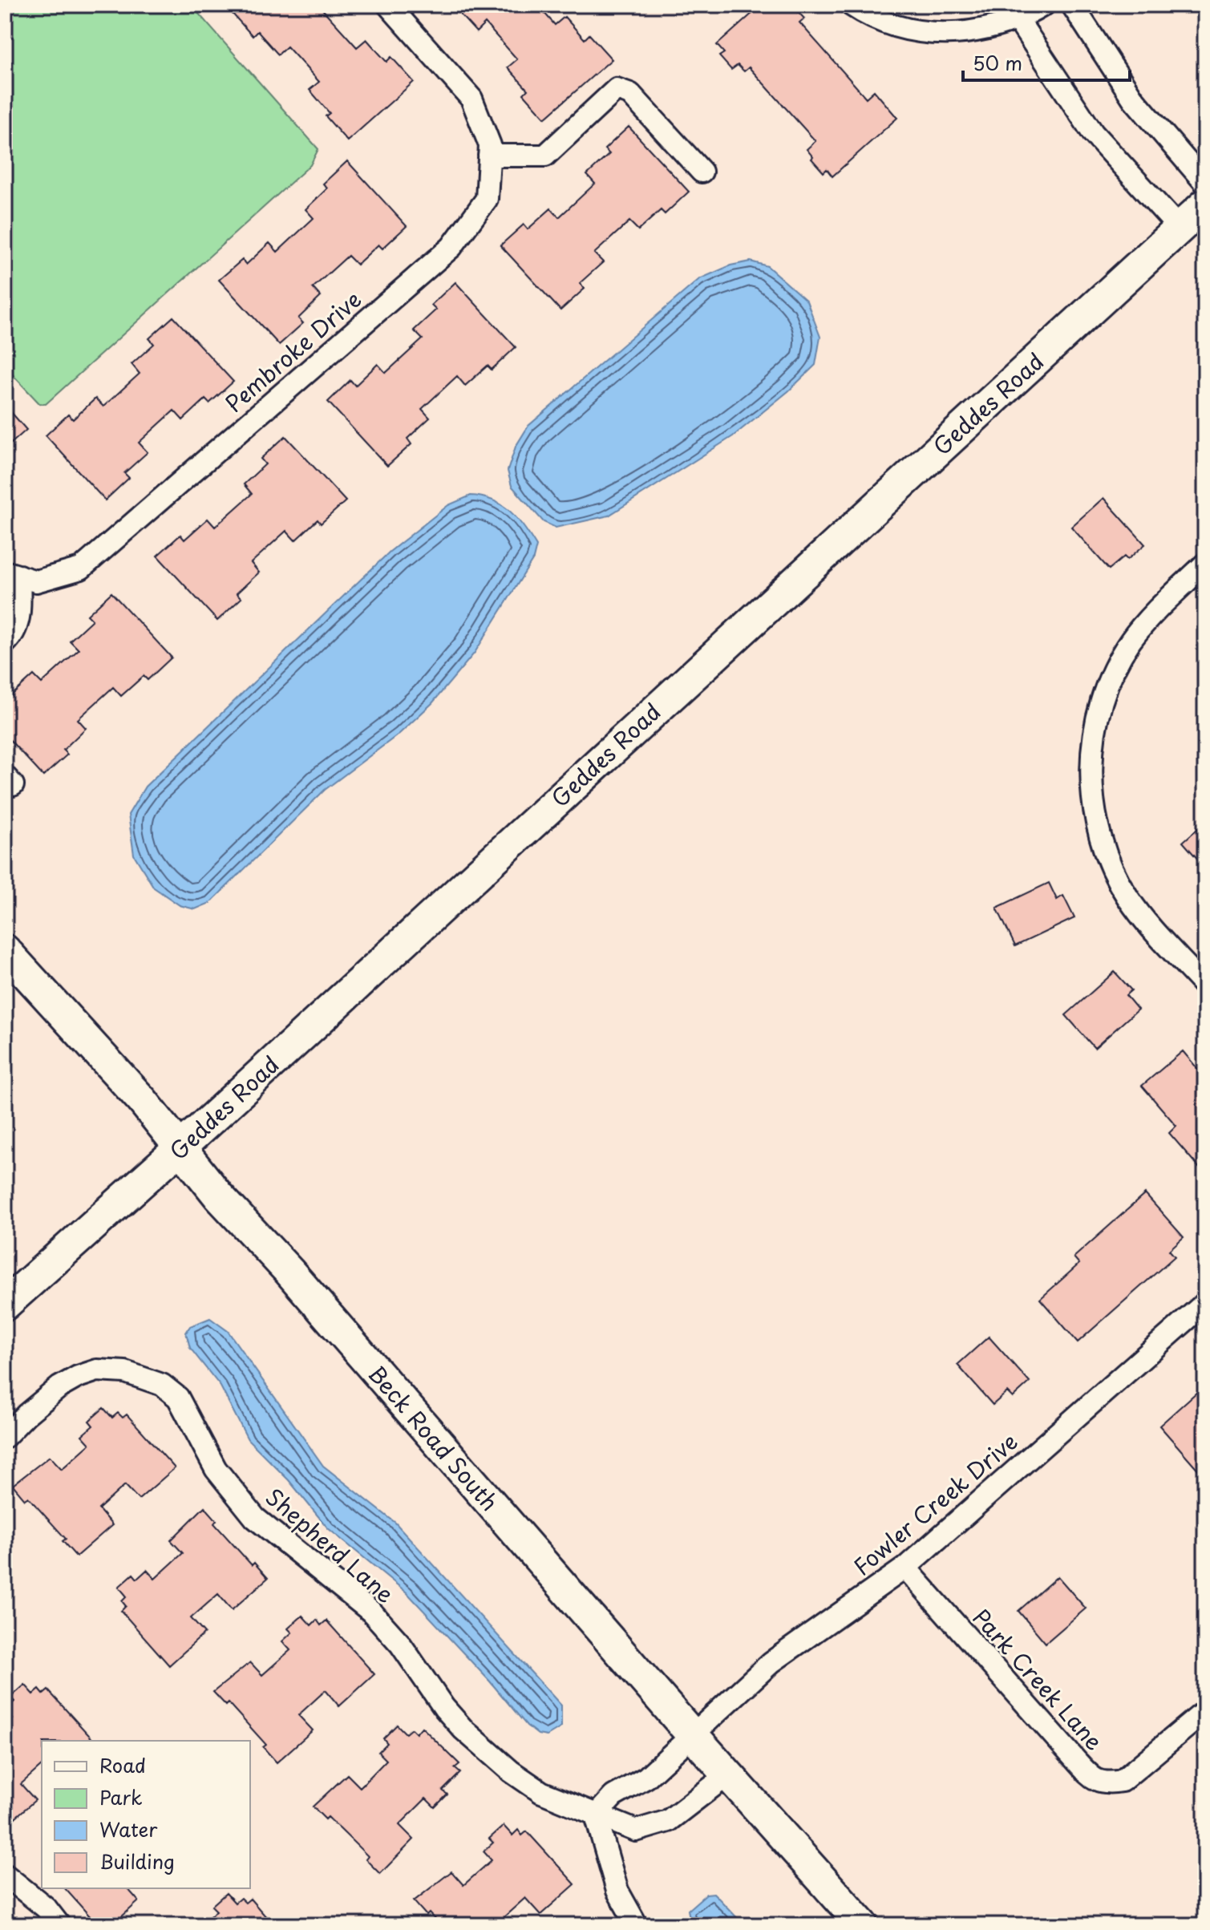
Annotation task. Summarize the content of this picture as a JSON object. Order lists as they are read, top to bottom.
{
  "streets": {
    "main road": ["Geddes Road", "Beck Road South"],
    "street": [
      "Pembroke Drive",
      "Fowler Creek Drive",
      "Shepherd Lane",
      "Park Creek Lane"
    ]
  },
  "crossings": [
    ["Geddes Road", "Beck Road South"],
    ["Beck Road South", "Fowler Creek Drive"],
    ["Beck Road South", "Shepherd Lane"],
    ["Fowler Creek Drive", "Park Creek Lane"]
  ],
  "legend": [
    "Road",
    "Park",
    "Water",
    "Building"
  ],
  "scale_bar": "50 m"
}
